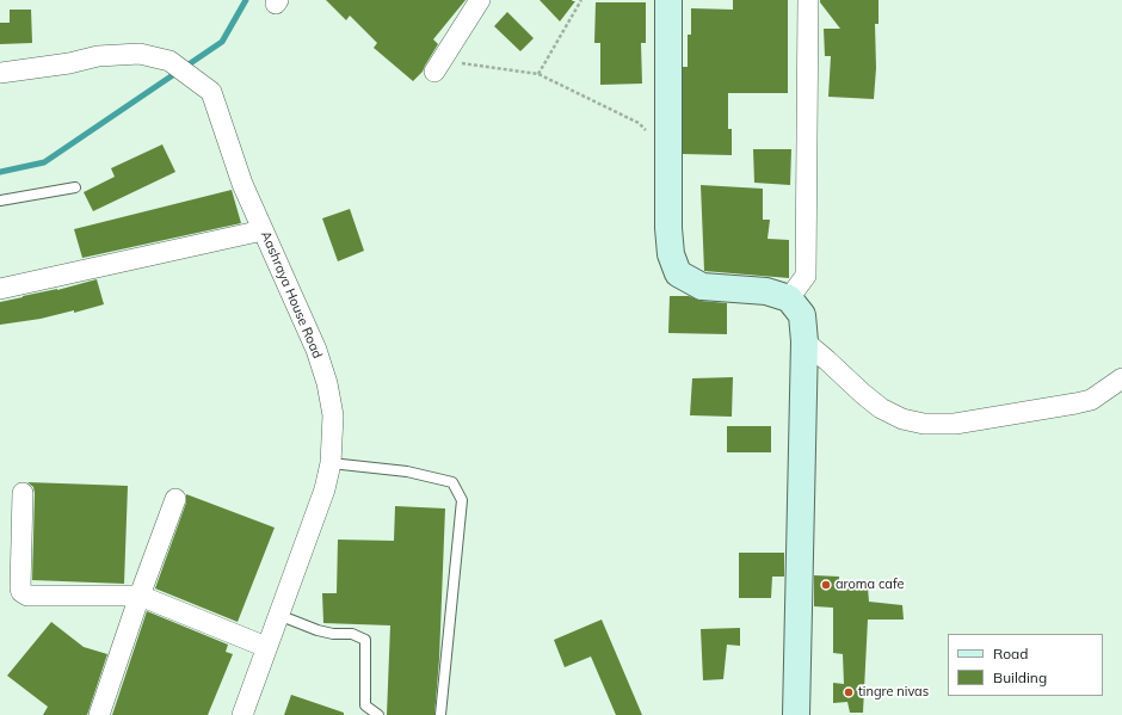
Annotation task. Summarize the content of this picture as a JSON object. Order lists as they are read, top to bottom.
{
  "streets": {
    "street": ["Aashraya House Road"]
  },
  "places": ["aroma cafe", "tingre nivas"],
  "legend": ["Road", "Building"]
}
